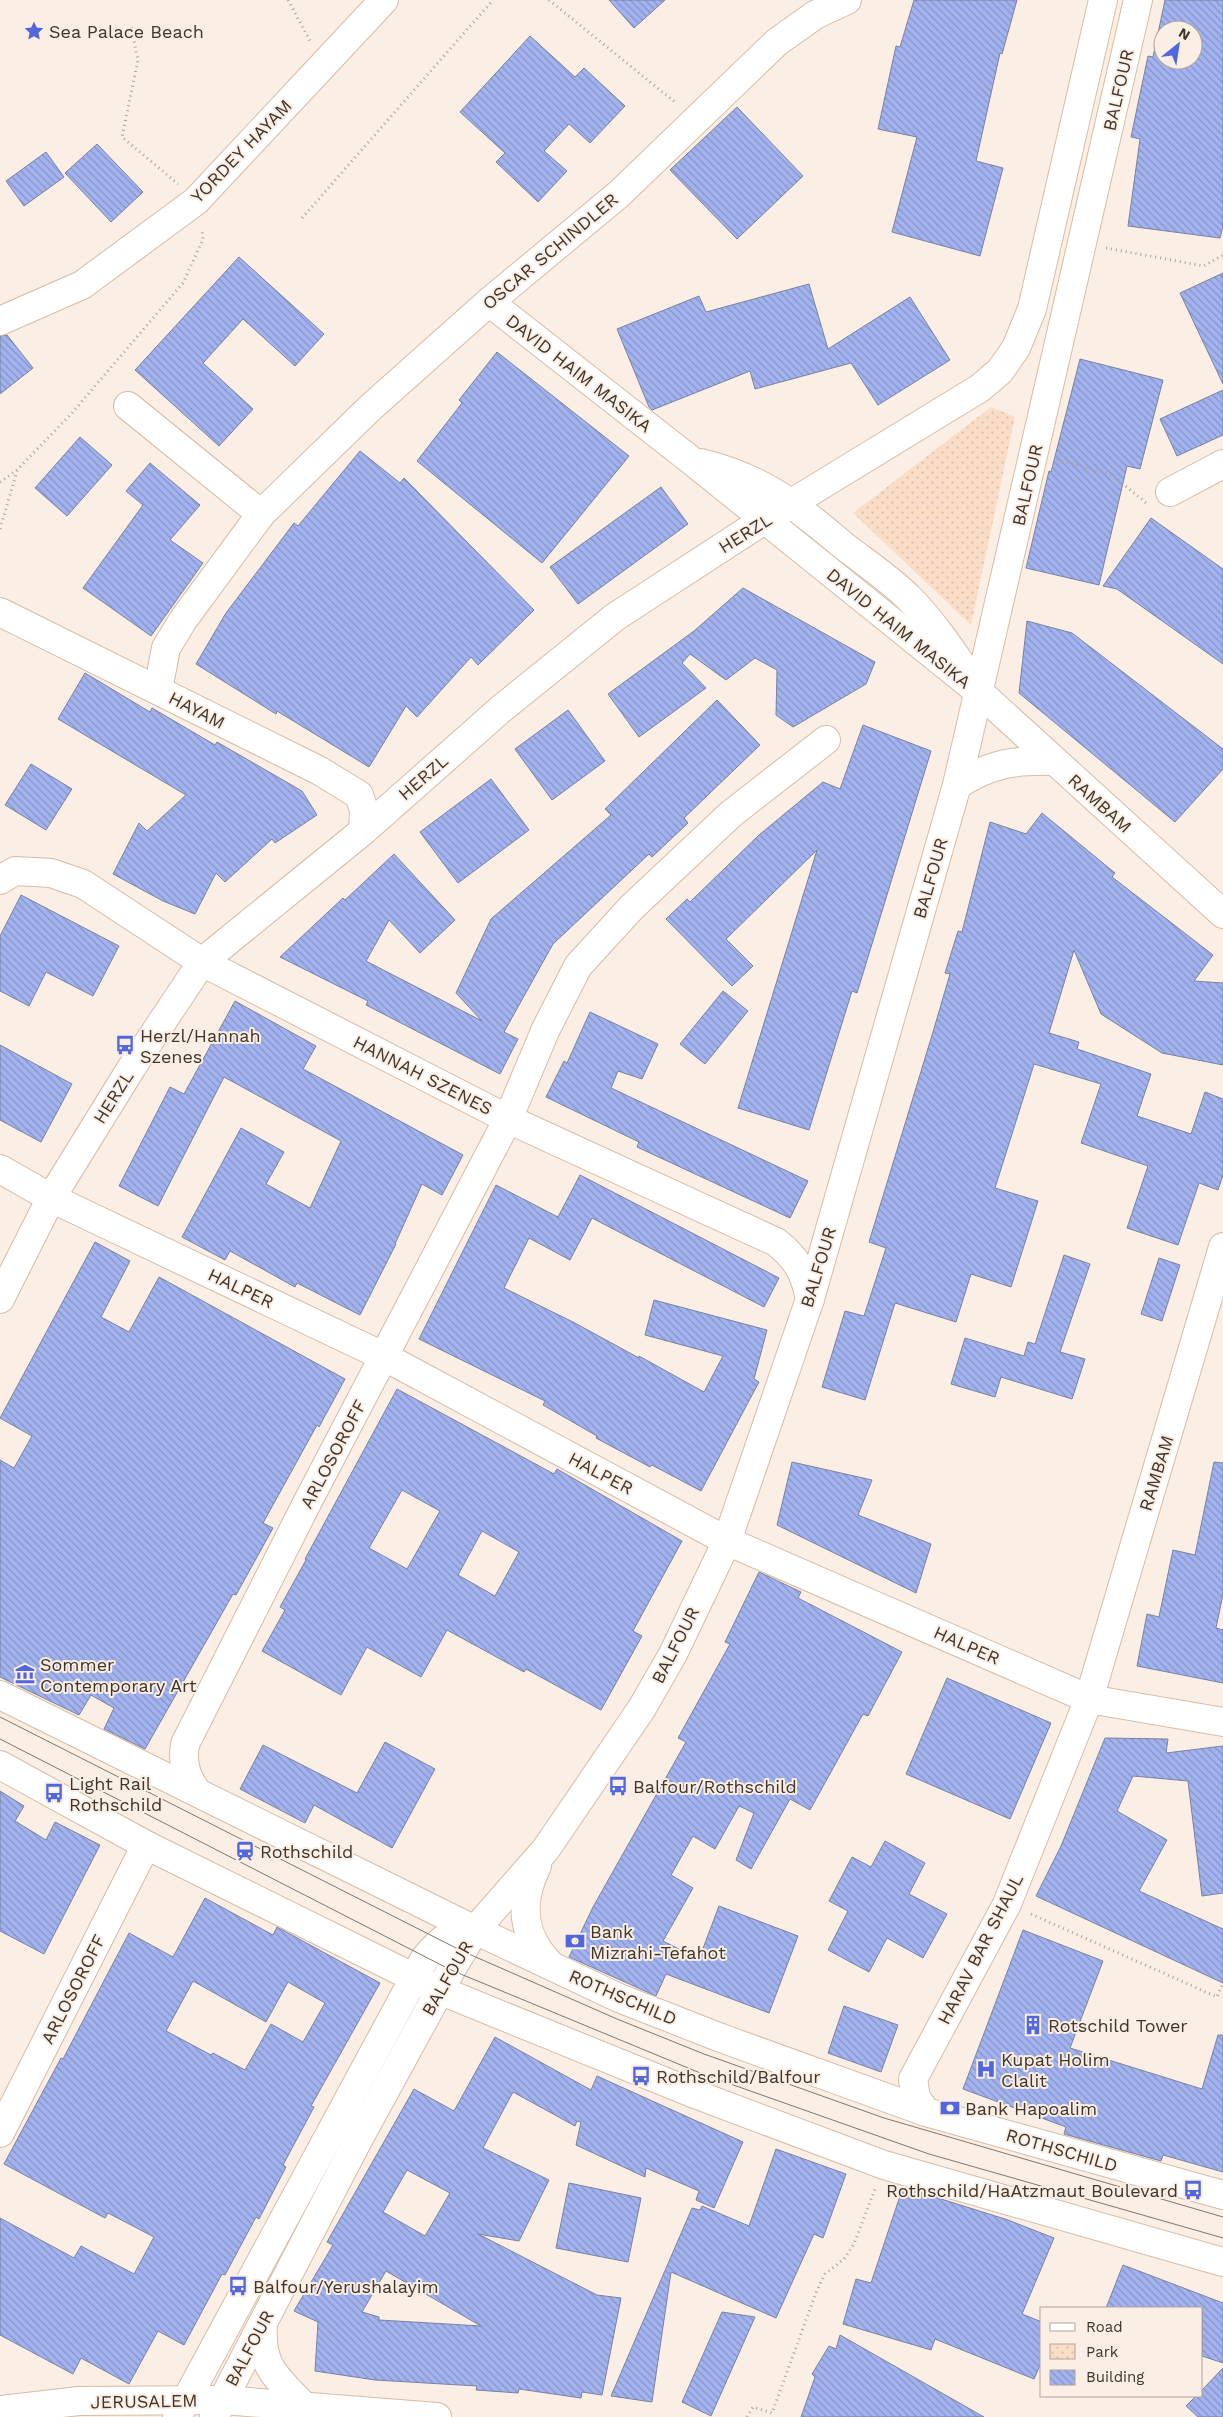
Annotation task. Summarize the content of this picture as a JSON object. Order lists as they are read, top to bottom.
{
  "streets": {
    "street": [
      "BALFOUR",
      "YORDEY HAYAM",
      "OSCAR SCHINDLER",
      "DAVID HAIM MASIKA",
      "HERZL",
      "HAYAM",
      "RAMBAM",
      "HANNAH SZENES",
      "HALPER",
      "ARLOSOROFF",
      "HARAV BAR SHAUL",
      "ROTHSCHILD",
      "JERUSALEM"
    ]
  },
  "crossings": [
    ["BALFOUR", "DAVID HAIM MASIKA"],
    ["BALFOUR", "HERZL"],
    ["BALFOUR", "RAMBAM"],
    ["BALFOUR", "HANNAH SZENES"],
    ["BALFOUR", "HALPER"],
    ["BALFOUR", "ROTHSCHILD"],
    ["BALFOUR", "JERUSALEM"],
    ["OSCAR SCHINDLER", "DAVID HAIM MASIKA"],
    ["OSCAR SCHINDLER", "HAYAM"],
    ["DAVID HAIM MASIKA", "HERZL"],
    ["DAVID HAIM MASIKA", "RAMBAM"],
    ["HERZL", "HAYAM"],
    ["HERZL", "HANNAH SZENES"],
    ["HERZL", "HALPER"],
    ["RAMBAM", "HALPER"],
    ["RAMBAM", "HARAV BAR SHAUL"],
    ["HANNAH SZENES", "ARLOSOROFF"],
    ["HALPER", "ARLOSOROFF"],
    ["HALPER", "HARAV BAR SHAUL"],
    ["ARLOSOROFF", "ROTHSCHILD"],
    ["HARAV BAR SHAUL", "ROTHSCHILD"]
  ],
  "places": {
    "place": ["Sea Palace Beach"],
    "bus stop": [
      "Herzl/Hannah Szenes",
      "Balfour/Rothschild",
      "Light Rail Rothschild",
      "Rothschild/Balfour",
      "Rothschild/HaAtzmaut Boulevard",
      "Balfour/Yerushalayim"
    ],
    "museum": ["Sommer Contemporary Art"],
    "station": ["Rothschild"],
    "bank": ["Bank Mizrahi-Tefahot", "Bank Hapoalim"],
    "building": ["Rotschild Tower"],
    "hospital": ["Kupat Holim Clalit"]
  },
  "legend": ["Road", "Park", "Building"],
  "north": "top right"
}
